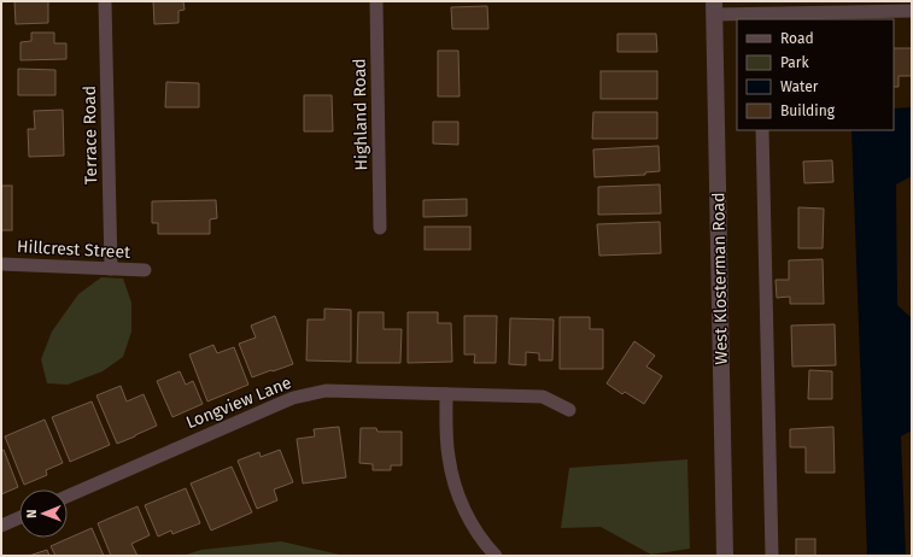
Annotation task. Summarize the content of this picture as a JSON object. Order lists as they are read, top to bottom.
{
  "streets": {
    "street": [
      "Highland Road",
      "Terrace Road",
      "Hillcrest Street",
      "West Klosterman Road",
      "Longview Lane"
    ]
  },
  "crossings": [
    ["Terrace Road", "Hillcrest Street"]
  ],
  "legend": [
    "Road",
    "Park",
    "Water",
    "Building"
  ],
  "north": "left"
}
